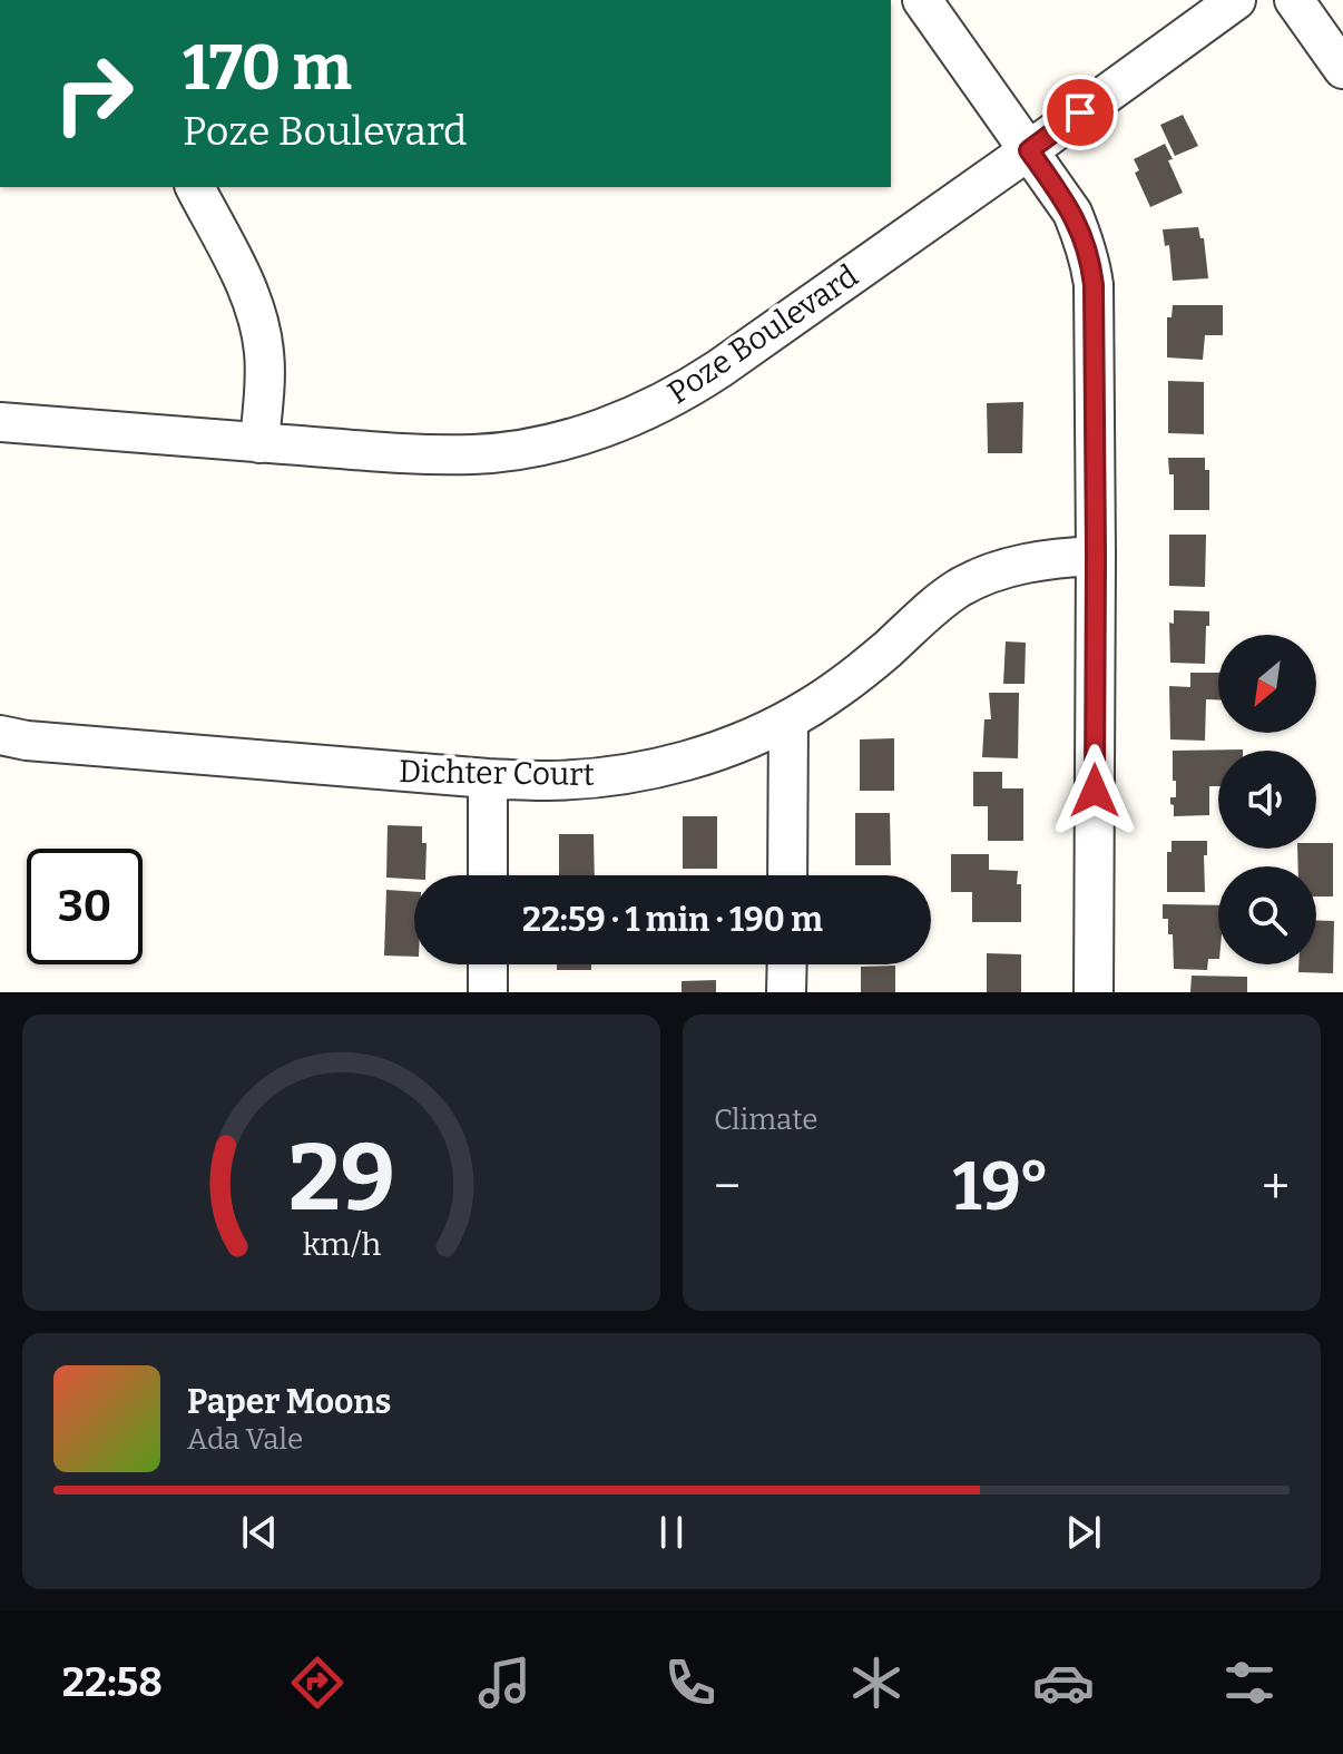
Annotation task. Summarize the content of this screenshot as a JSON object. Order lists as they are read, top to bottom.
{
  "streets": {
    "street": ["Poze Boulevard", "Dichter Court"]
  },
  "north": "bottom left",
  "page": {
    "turn": ["170 m", "Poze Boulevard"],
    "limit": "30",
    "trip": "22:59 · 1 min · 190 m",
    "tile": "Climate",
    "heat": ["−", "19°", "+"],
    "song": ["Paper Moons", "Ada Vale"],
    "tabs": "22:58",
    "gauge": ["29", "km/h"]
  }
}
